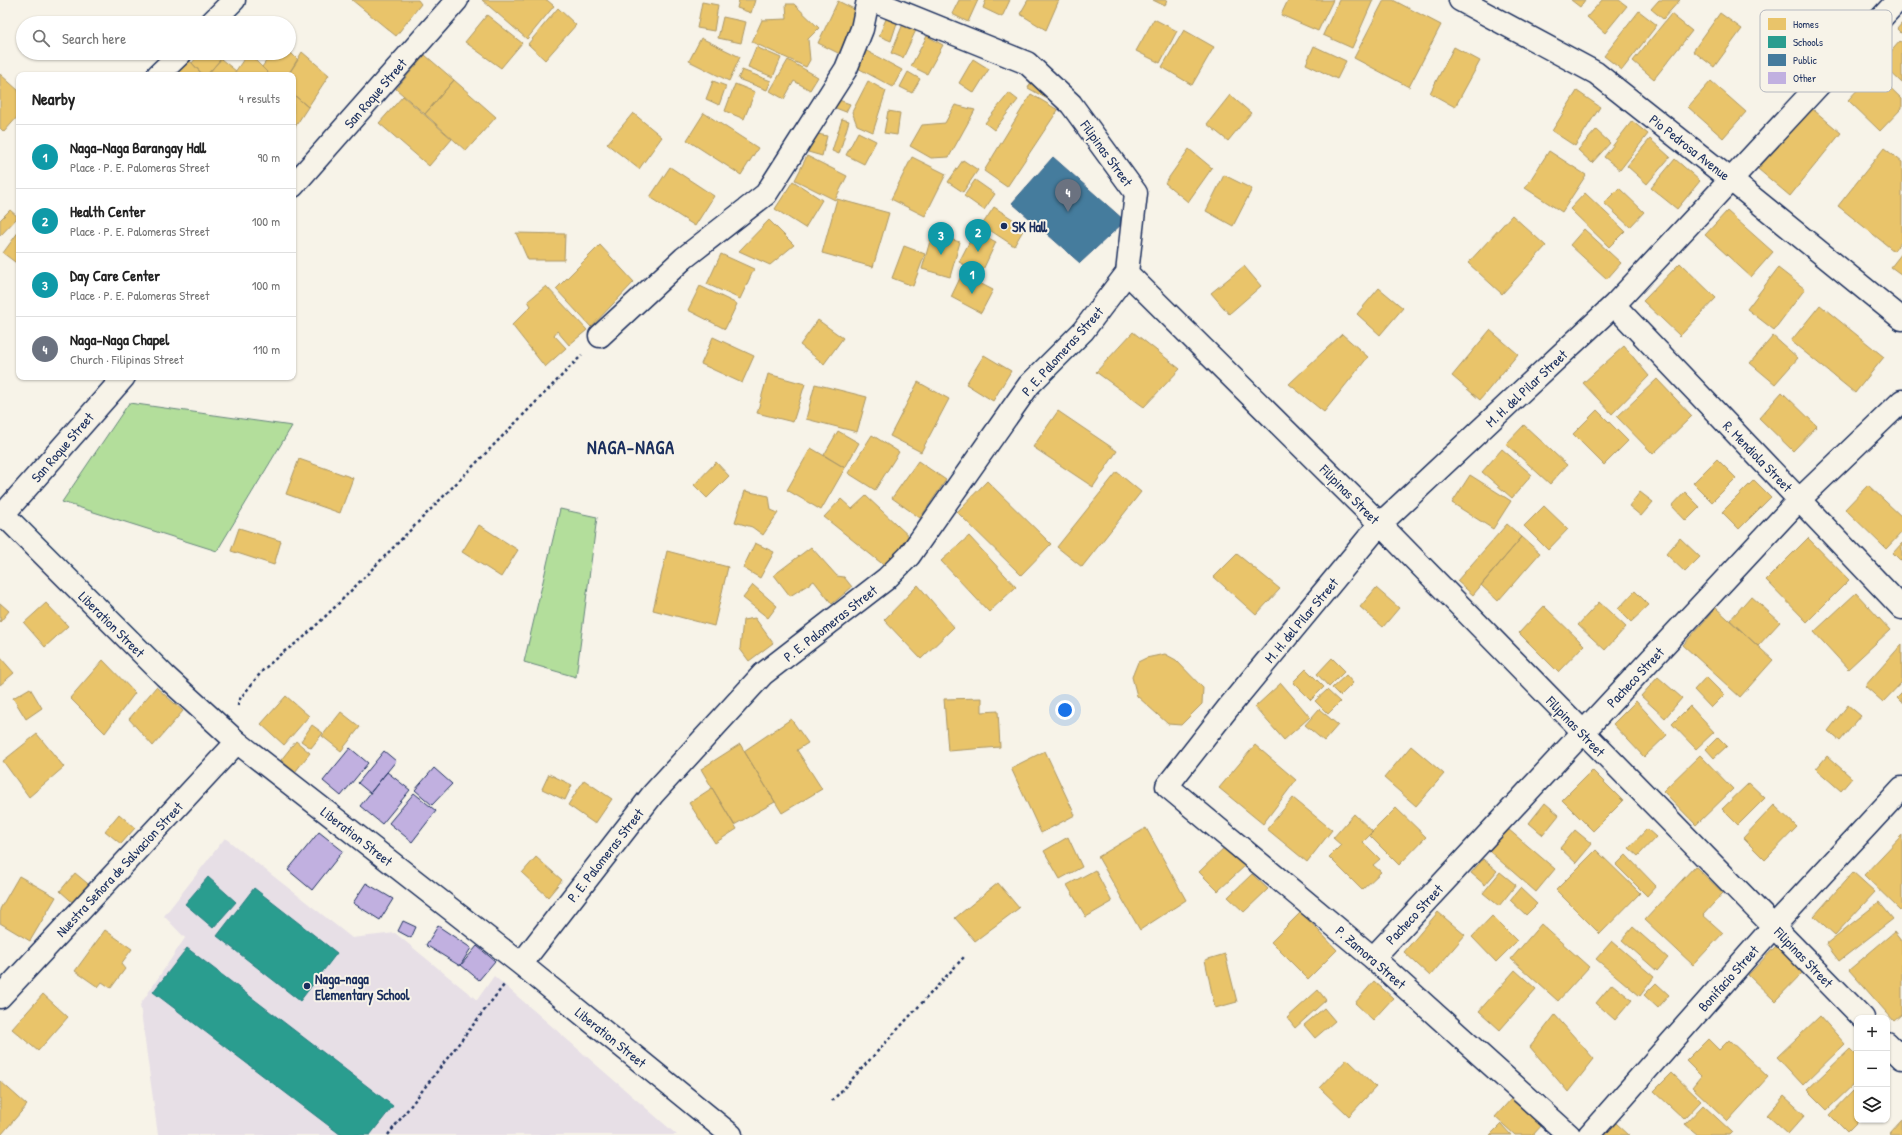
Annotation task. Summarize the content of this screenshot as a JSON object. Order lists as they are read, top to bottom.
{
  "streets": {
    "street": [
      "San Roque Street",
      "Pio Pedrosa Avenue",
      "Filipinas Street",
      "P. E. Palomeras Street",
      "M. H. del Pilar Street",
      "R. Mendiola Street",
      "Liberation Street",
      "Pacheco Street",
      "Nuestra Señora de Salvacion Street",
      "P. Zamora Street",
      "Bonifacio Street"
    ]
  },
  "crossings": [
    ["San Roque Street", "Liberation Street"],
    ["Pio Pedrosa Avenue", "M. H. del Pilar Street"],
    ["Filipinas Street", "P. E. Palomeras Street"],
    ["Filipinas Street", "M. H. del Pilar Street"],
    ["Filipinas Street", "Pacheco Street"],
    ["Filipinas Street", "Bonifacio Street"],
    ["P. E. Palomeras Street", "Liberation Street"],
    ["M. H. del Pilar Street", "R. Mendiola Street"],
    ["M. H. del Pilar Street", "P. Zamora Street"],
    ["R. Mendiola Street", "Pacheco Street"],
    ["Liberation Street", "Nuestra Señora de Salvacion Street"],
    ["Pacheco Street", "P. Zamora Street"]
  ],
  "districts": ["NAGA-NAGA"],
  "places": ["SK Hall", "Naga-naga Elementary School"],
  "legend": [
    "Homes",
    "Schools",
    "Public",
    "Other"
  ],
  "page": {
    "search": "Search here",
    "heading": ["Nearby", "4 results"],
    "list": [
      {
        "mark": "1",
        "name": "Naga-Naga Barangay Hall",
        "note": "Place · P. E. Palomeras Street",
        "value": "90 m"
      },
      {
        "mark": "2",
        "name": "Health Center",
        "note": "Place · P. E. Palomeras Street",
        "value": "100 m"
      },
      {
        "mark": "3",
        "name": "Day Care Center",
        "note": "Place · P. E. Palomeras Street",
        "value": "100 m"
      },
      {
        "mark": "4",
        "name": "Naga-Naga Chapel",
        "note": "Church · Filipinas Street",
        "value": "110 m"
      }
    ],
    "pins": [
      "4",
      "2",
      "3",
      "1"
    ],
    "map_buttons": ["+", "−"]
  }
}
